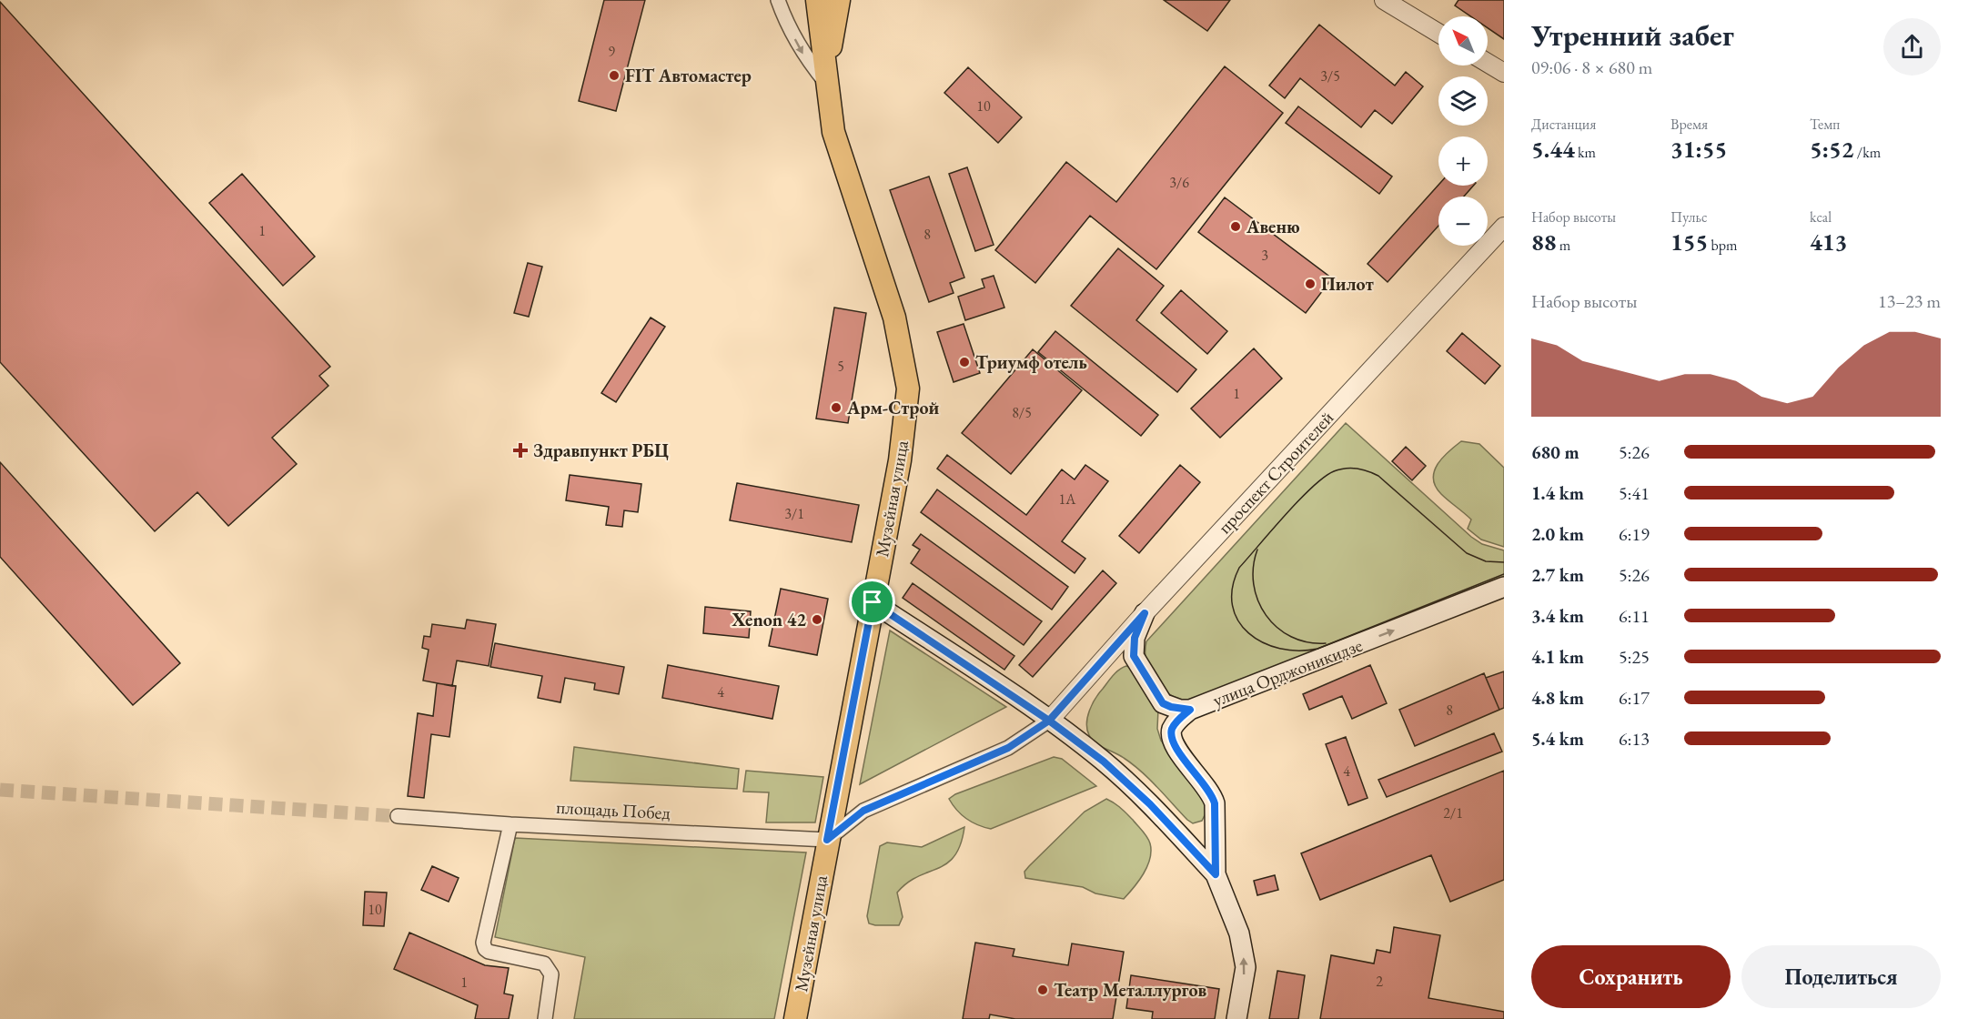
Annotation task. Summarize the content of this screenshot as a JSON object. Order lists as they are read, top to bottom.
{
  "streets": {
    "main road": ["Музейная улица", "улица Орджоникидзе"],
    "street": ["проспект Строителей", "площадь Побед"]
  },
  "crossings": [
    ["проспект Строителей", "улица Орджоникидзе"],
    ["Музейная улица", "площадь Побед"]
  ],
  "one_way": ["улица Орджоникидзе"],
  "places": {
    "other": [
      "FIT Автомастер",
      "Авеню",
      "Пилот",
      "Триумф отель",
      "Арм-Строй",
      "Xenon 42",
      "Театр Металлургов"
    ],
    "health": ["Здравпункт РБЦ"]
  },
  "house_numbers": [
    "9",
    "3/5",
    "10",
    "3/6",
    "1",
    "8",
    "3",
    "5",
    "1",
    "8/5",
    "1А",
    "3/1",
    "4",
    "8",
    "4",
    "2/1",
    "10",
    "2",
    "1"
  ],
  "north": "top left",
  "page": {
    "heading": ["Утренний забег", "09:06 · 8 × 680 m"],
    "map_buttons": ["+", "−"],
    "stats": [
      ["Дистанция", "5.44 km"],
      ["Время", "31:55"],
      ["Темп", "5:52 /km"],
      ["Набор высоты", "88 m"],
      ["Пульс", "155 bpm"],
      ["kcal", "413"]
    ],
    "chart": ["Набор высоты", "13–23 m"],
    "list": [
      {
        "name": "680 m",
        "note": "5:26"
      },
      {
        "name": "1.4 km",
        "note": "5:41"
      },
      {
        "name": "2.0 km",
        "note": "6:19"
      },
      {
        "name": "2.7 km",
        "note": "5:26"
      },
      {
        "name": "3.4 km",
        "note": "6:11"
      },
      {
        "name": "4.1 km",
        "note": "5:25"
      },
      {
        "name": "4.8 km",
        "note": "6:17"
      },
      {
        "name": "5.4 km",
        "note": "6:13"
      }
    ],
    "buttons": ["Сохранить", "Поделиться"]
  }
}
